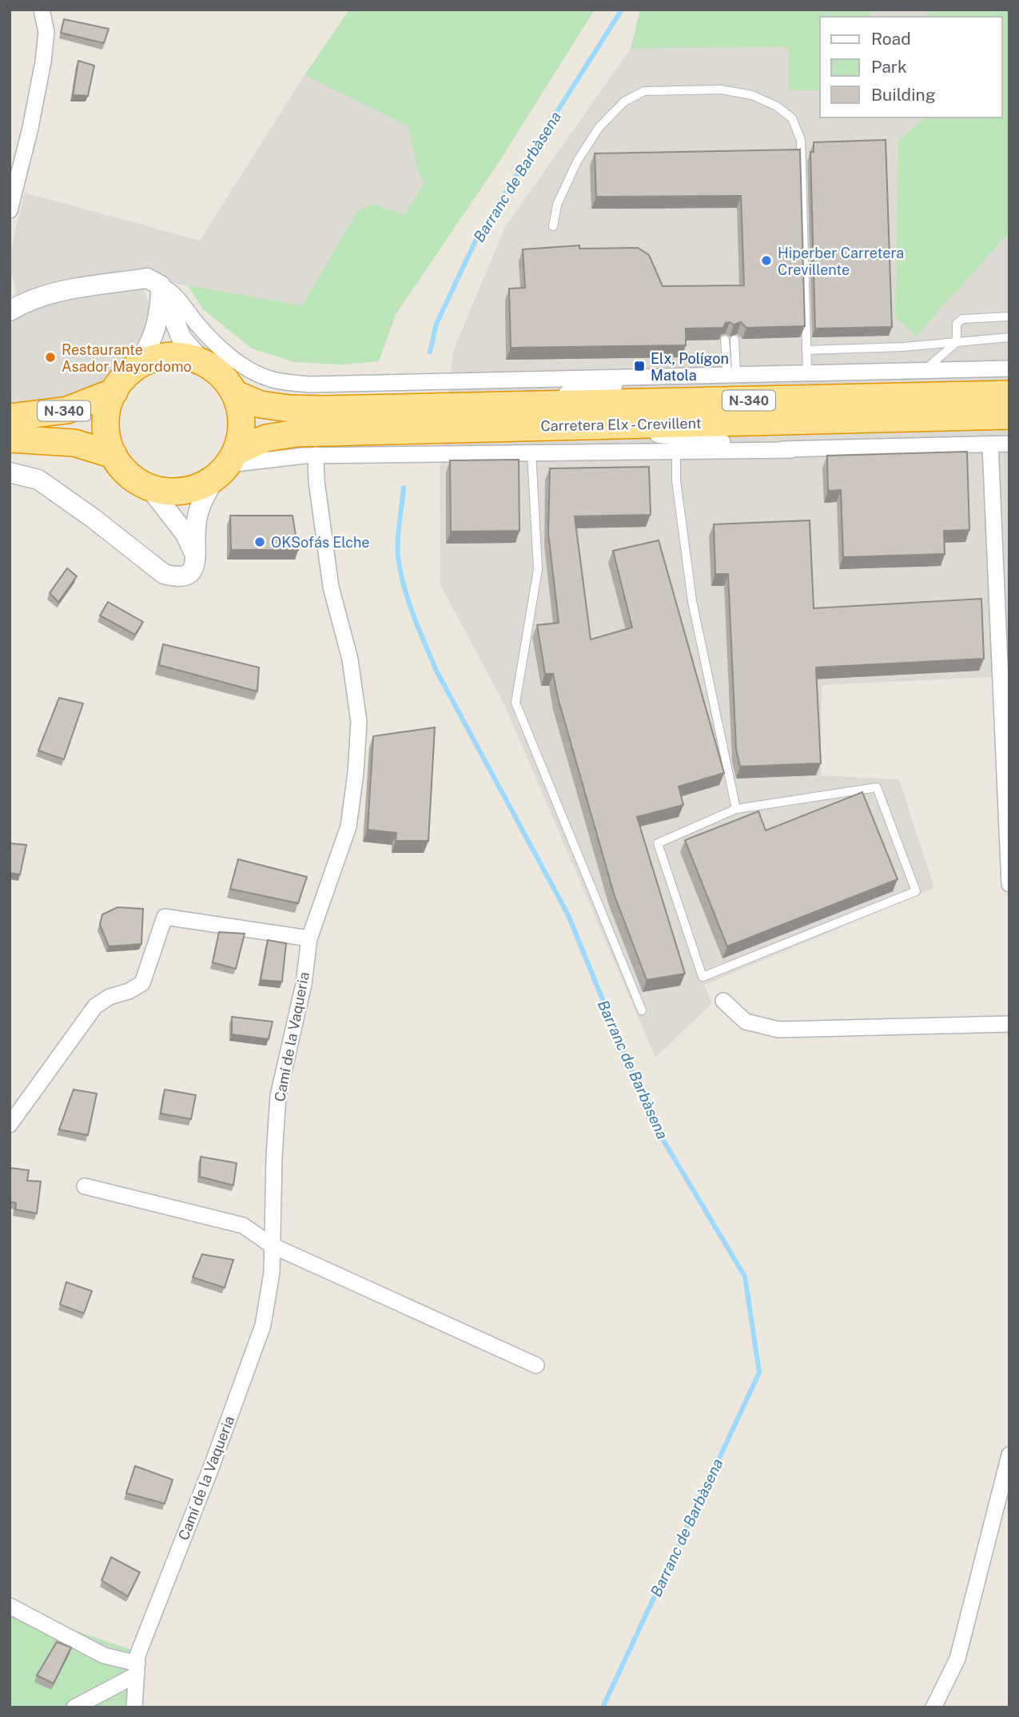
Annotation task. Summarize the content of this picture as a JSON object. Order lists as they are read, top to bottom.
{
  "streets": {
    "highway": ["N-340", "Carretera Elx - Crevillent"],
    "street": ["Camí de la Vaqueria"]
  },
  "crossings": [
    ["N-340", "Carretera Elx - Crevillent"]
  ],
  "water": ["Barranc de Barbàsena"],
  "places": {
    "other": ["Hiperber Carretera Crevillente", "Restaurante Asador Mayordomo", "OKSofás Elche"],
    "transit": ["Elx, Polígon Matola"]
  },
  "legend": ["Road", "Park", "Building"]
}
